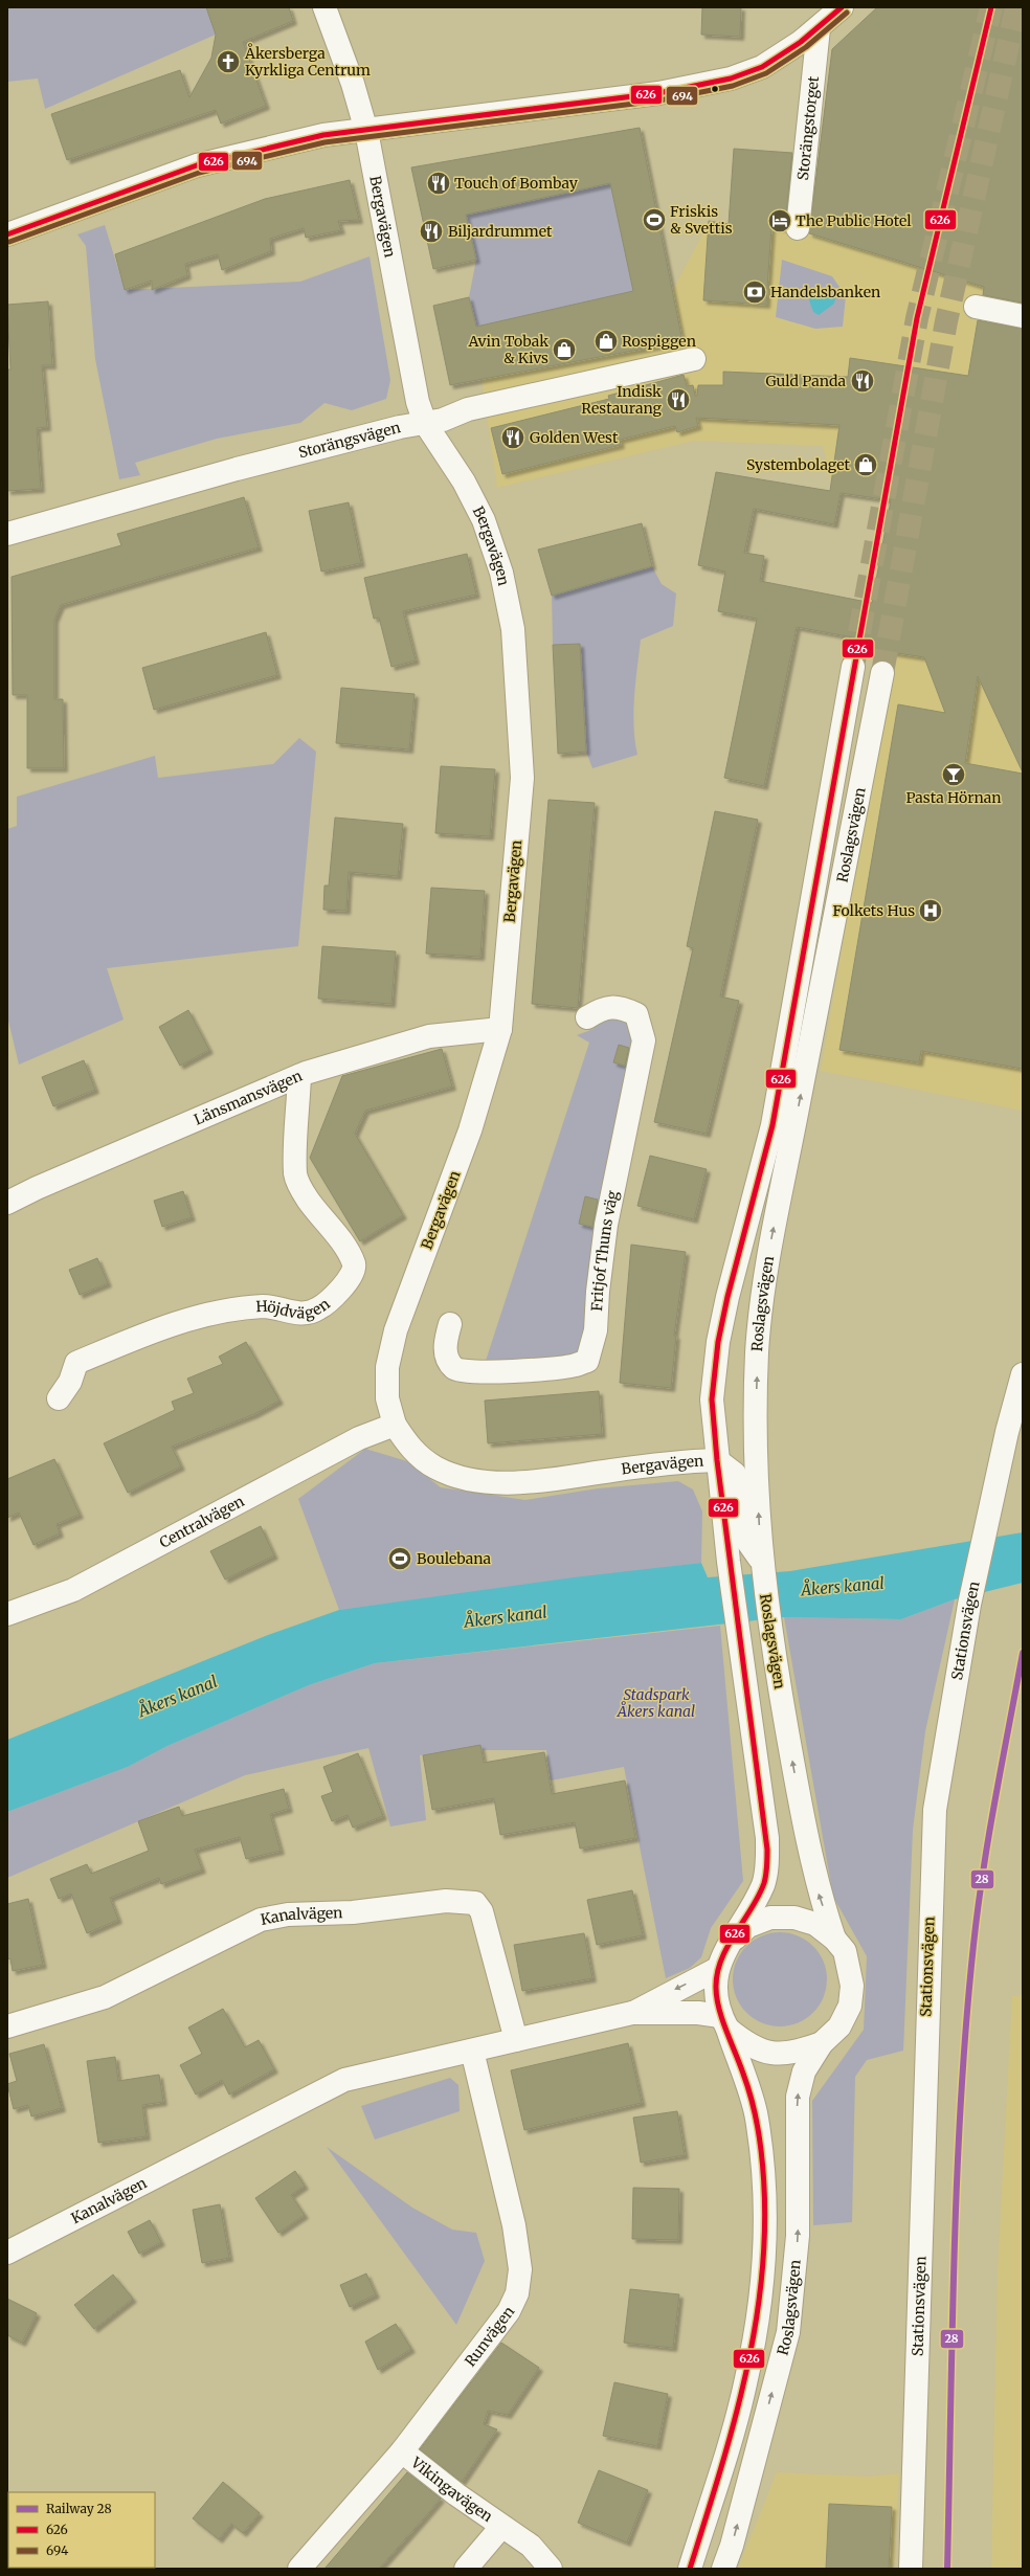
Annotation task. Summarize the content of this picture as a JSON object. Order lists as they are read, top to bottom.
{
  "streets": {
    "street": [
      "Storängstorget",
      "Bergavägen",
      "Storängsvägen",
      "Roslagsvägen",
      "Länsmansvägen",
      "Fritjof Thuns väg",
      "Höjdvägen",
      "Centralvägen",
      "Stationsvägen",
      "Kanalvägen",
      "Runvägen",
      "Vikingavägen"
    ]
  },
  "crossings": [
    ["Bergavägen", "Storängsvägen"],
    ["Bergavägen", "Roslagsvägen"],
    ["Bergavägen", "Länsmansvägen"],
    ["Bergavägen", "Centralvägen"],
    ["Roslagsvägen", "Kanalvägen"],
    ["Länsmansvägen", "Höjdvägen"],
    ["Kanalvägen", "Runvägen"],
    ["Runvägen", "Vikingavägen"]
  ],
  "water": ["Åkers kanal"],
  "parks": ["Stadspark Åkers kanal"],
  "places": {
    "church": ["Åkersberga Kyrkliga Centrum"],
    "restaurant": [
      "Touch of Bombay",
      "Biljardrummet",
      "Guld Panda",
      "Indisk Restaurang",
      "Golden West"
    ],
    "sports": ["Friskis & Svettis", "Boulebana"],
    "hotel": ["The Public Hotel"],
    "bank": ["Handelsbanken"],
    "shop": ["Rospiggen", "Avin Tobak & Kivs", "Systembolaget"],
    "bar": ["Pasta Hörnan"],
    "hospital": ["Folkets Hus"]
  },
  "lines": ["transit line 626", "transit line 694", "rail line 28"],
  "legend": ["Railway 28", "626", "694"]
}
